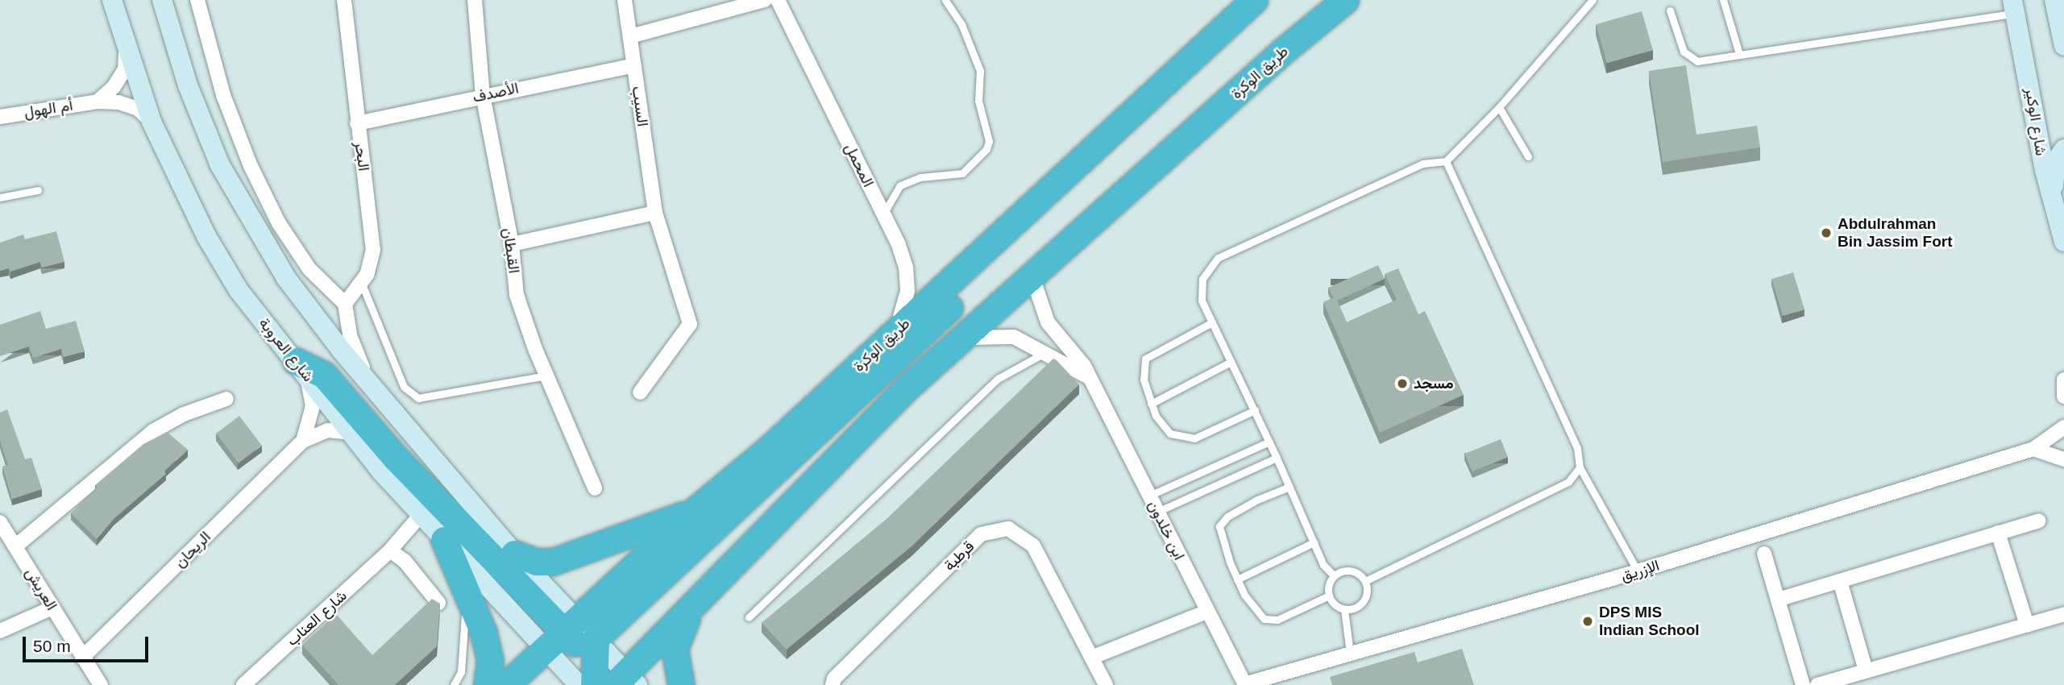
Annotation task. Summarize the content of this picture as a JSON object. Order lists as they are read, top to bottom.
{
  "streets": {
    "highway": ["طريق الوكرة"],
    "street": [
      "الأصدف",
      "السيب",
      "أم الهول",
      "شارع الوكير",
      "البحر",
      "المحمل",
      "القبطان",
      "شارع العروبة",
      "ابن خلدون",
      "الريحان",
      "قرطبة",
      "الإزريق",
      "العريش",
      "شارع العناب"
    ]
  },
  "crossings": [
    ["طريق الوكرة", "المحمل"],
    ["طريق الوكرة", "شارع العروبة"],
    ["طريق الوكرة", "ابن خلدون"],
    ["الأصدف", "السيب"],
    ["الأصدف", "البحر"],
    ["الأصدف", "القبطان"],
    ["أم الهول", "شارع العروبة"],
    ["شارع العروبة", "الريحان"],
    ["شارع العروبة", "شارع العناب"],
    ["ابن خلدون", "الإزريق"],
    ["الريحان", "العريش"]
  ],
  "places": ["Abdulrahman Bin Jassim Fort", "مسجد", "DPS MIS Indian School"],
  "scale_bar": "50 m"
}
